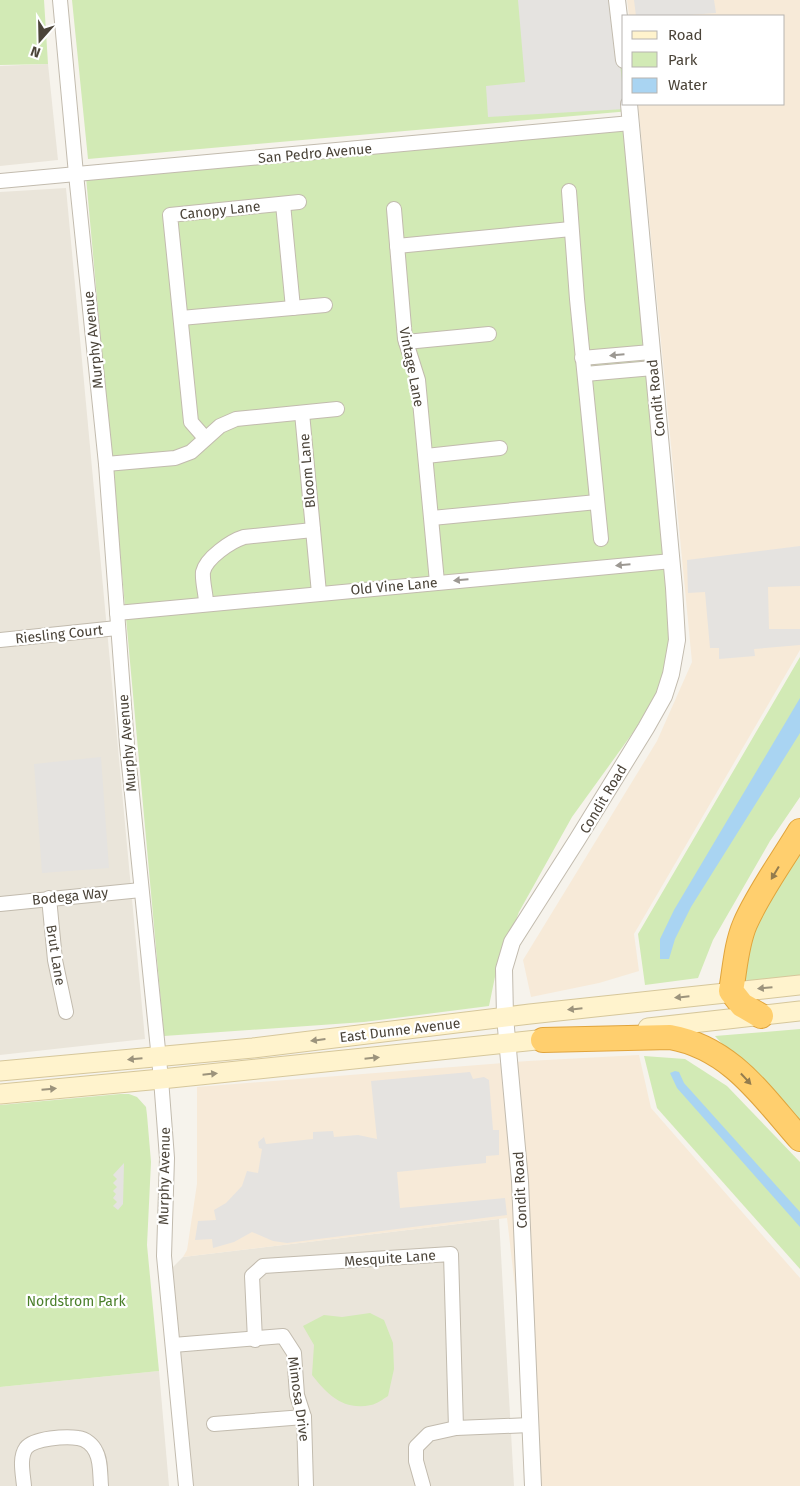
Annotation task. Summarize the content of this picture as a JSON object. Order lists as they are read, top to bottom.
{
  "streets": {
    "main road": ["East Dunne Avenue"],
    "street": [
      "San Pedro Avenue",
      "Canopy Lane",
      "Murphy Avenue",
      "Vintage Lane",
      "Condit Road",
      "Bloom Lane",
      "Old Vine Lane",
      "Riesling Court",
      "Bodega Way",
      "Brut Lane",
      "Mesquite Lane",
      "Mimosa Drive"
    ]
  },
  "crossings": [
    ["San Pedro Avenue", "Murphy Avenue"],
    ["San Pedro Avenue", "Condit Road"],
    ["Murphy Avenue", "Old Vine Lane"],
    ["Murphy Avenue", "Riesling Court"],
    ["Murphy Avenue", "Bodega Way"],
    ["Murphy Avenue", "East Dunne Avenue"],
    ["Murphy Avenue", "Mimosa Drive"],
    ["Vintage Lane", "Old Vine Lane"],
    ["Condit Road", "Old Vine Lane"],
    ["Condit Road", "East Dunne Avenue"],
    ["Bloom Lane", "Old Vine Lane"],
    ["Bodega Way", "Brut Lane"],
    ["Mesquite Lane", "Mimosa Drive"]
  ],
  "parks": ["Nordstrom Park"],
  "legend": ["Road", "Park", "Water"],
  "north": "bottom"
}
